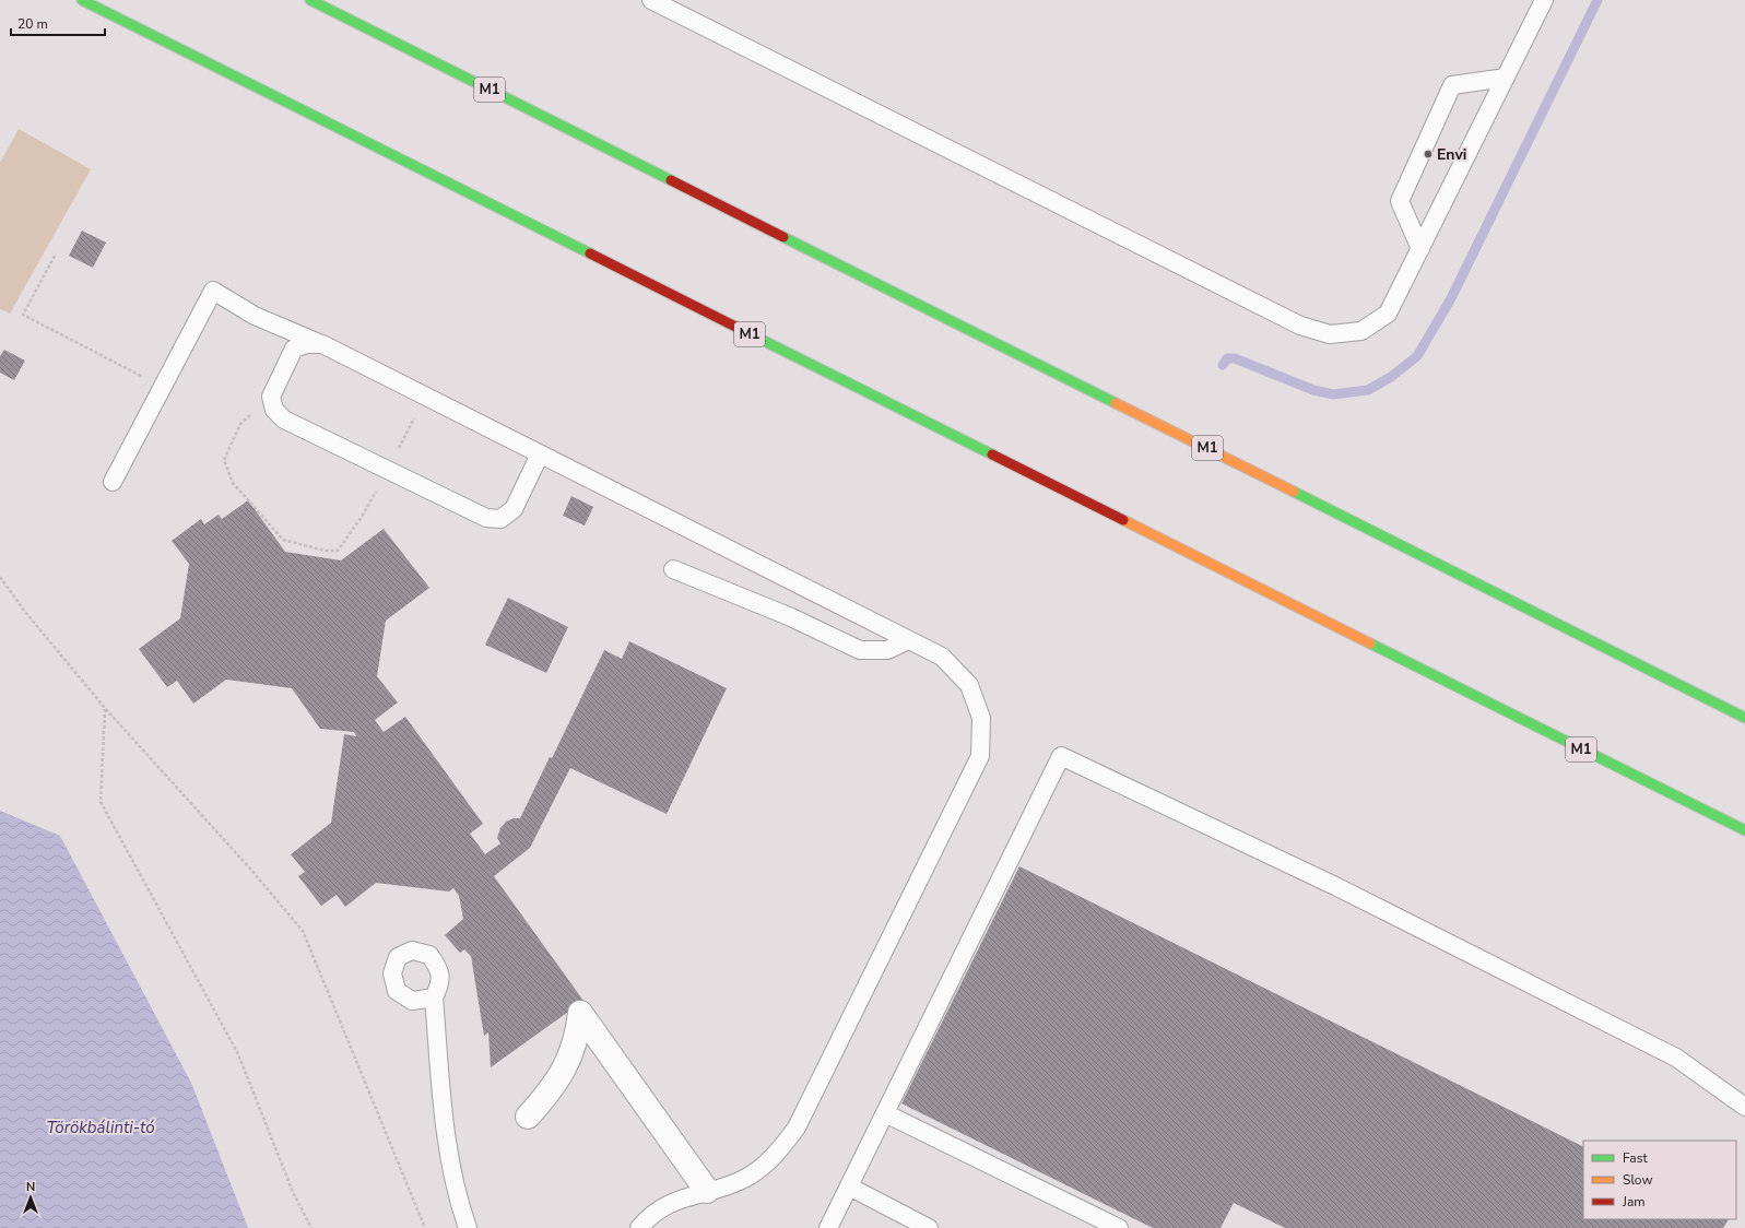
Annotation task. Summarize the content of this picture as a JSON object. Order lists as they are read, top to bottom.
{
  "streets": {
    "highway": ["M1"]
  },
  "water": ["Törökbálinti-tó"],
  "places": ["Envi"],
  "legend": ["Fast", "Slow", "Jam"],
  "scale_bar": "20 m",
  "north": "top"
}
